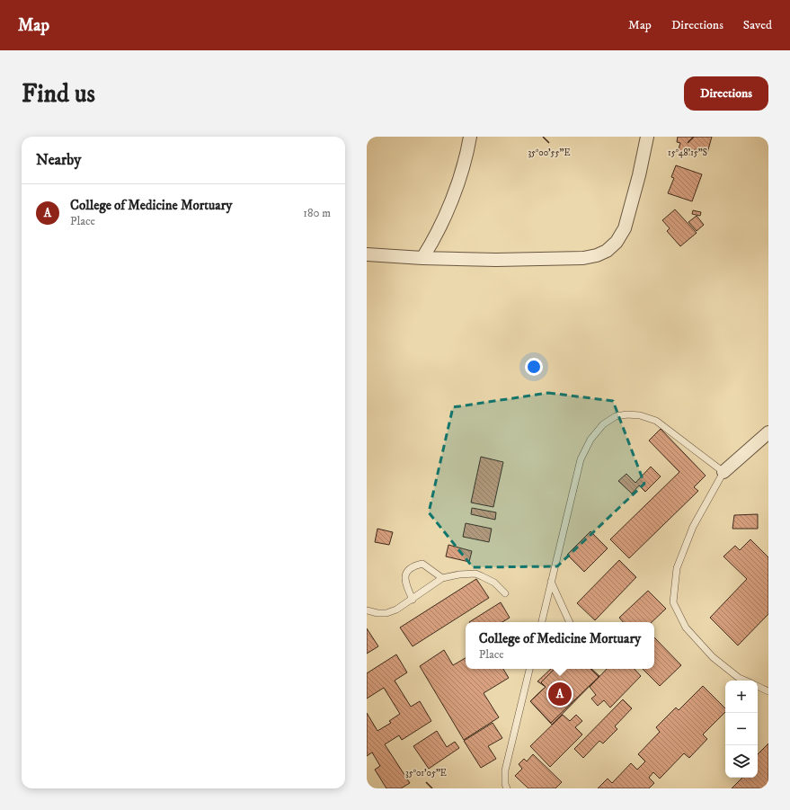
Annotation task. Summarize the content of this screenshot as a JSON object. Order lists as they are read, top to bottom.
{
  "page": {
    "header": "Map",
    "nav": ["Map", "Directions", "Saved"],
    "buttons": "Directions",
    "title": "Find us",
    "heading": "Nearby",
    "list": [
      {
        "mark": "A",
        "name": "College of Medicine Mortuary",
        "note": "Place",
        "value": "180 m"
      }
    ],
    "popup": ["College of Medicine Mortuary", "Place"],
    "map_buttons": ["+", "−"],
    "pins": "A"
  },
  "coordinates": ["35°00'55\"E", "15°48'15\"S", "35°01'05\"E"]
}
